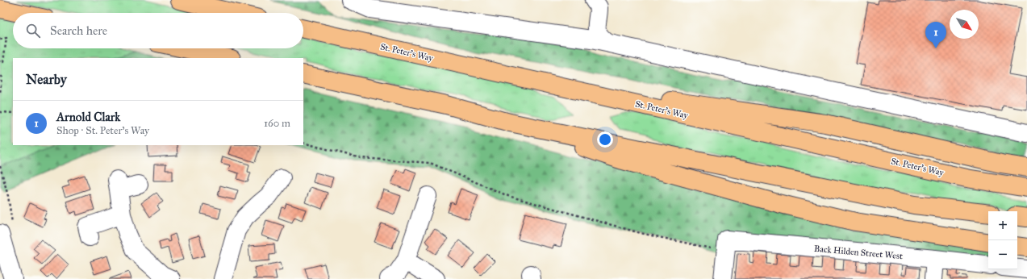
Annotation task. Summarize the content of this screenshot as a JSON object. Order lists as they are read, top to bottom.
{
  "streets": {
    "highway": ["St. Peter's Way"],
    "street": ["Back Hilden Street West"]
  },
  "north": "bottom right",
  "page": {
    "search": "Search here",
    "pins": "1",
    "heading": "Nearby",
    "list": [
      {
        "mark": "1",
        "name": "Arnold Clark",
        "note": "Shop · St. Peter's Way",
        "value": "160 m"
      }
    ],
    "map_buttons": ["+", "−"]
  }
}
